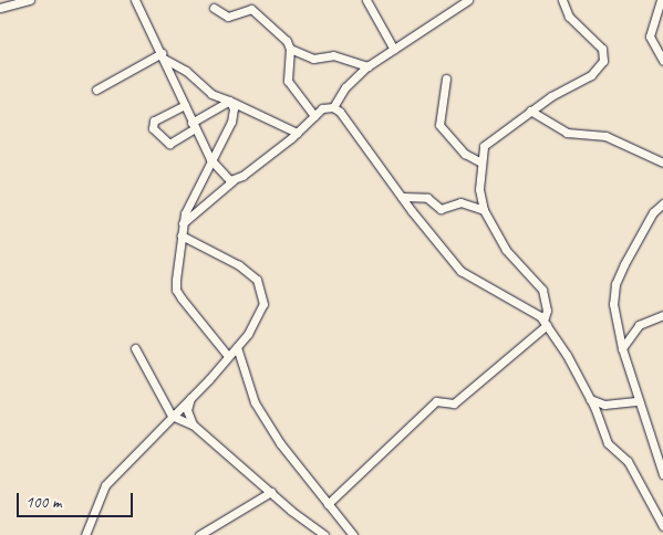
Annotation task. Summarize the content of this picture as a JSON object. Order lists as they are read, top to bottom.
{
  "scale_bar": "100 m"
}
